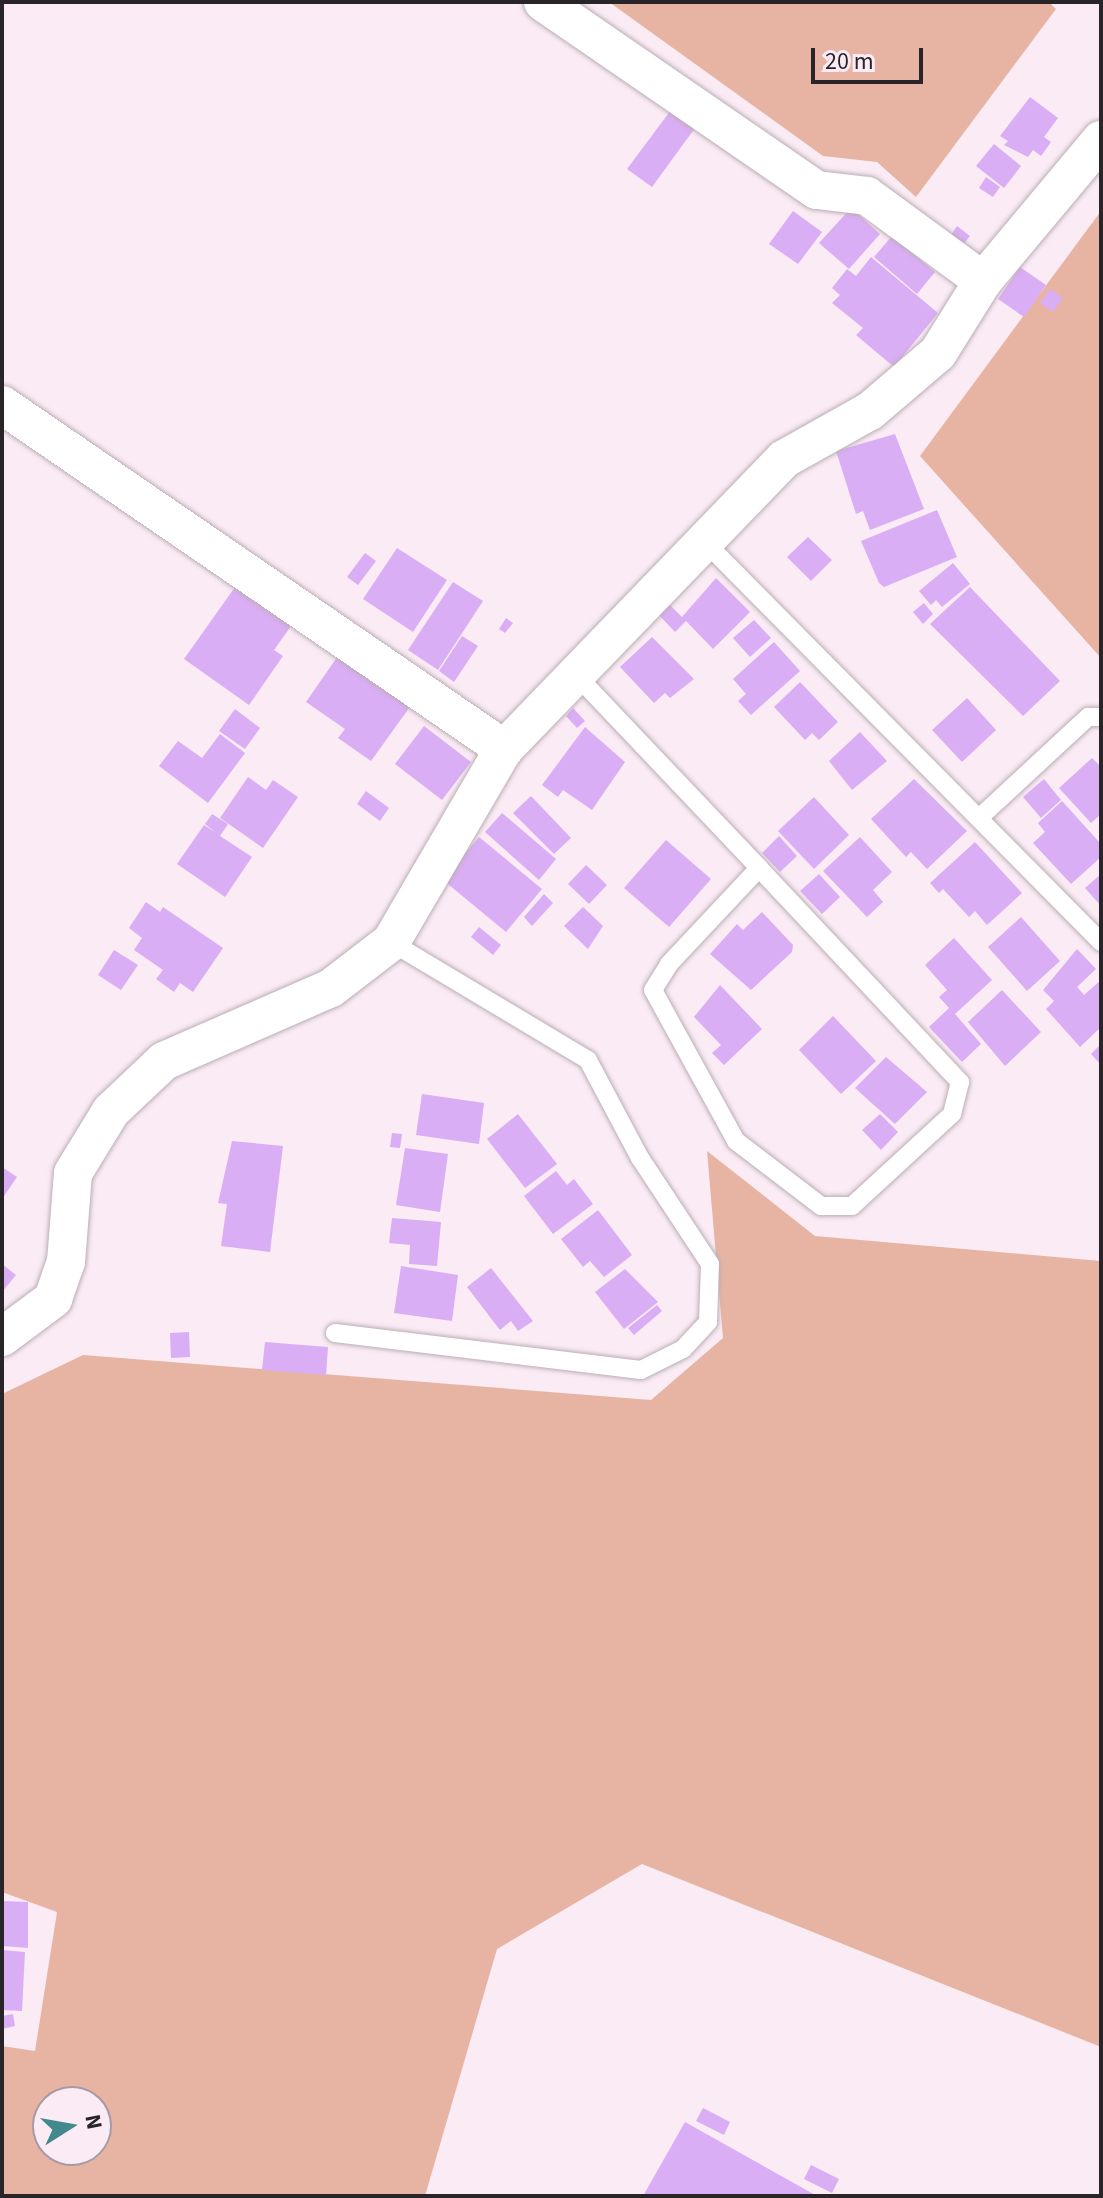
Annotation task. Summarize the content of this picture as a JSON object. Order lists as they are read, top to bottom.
{
  "scale_bar": "20 m",
  "north": "right"
}
